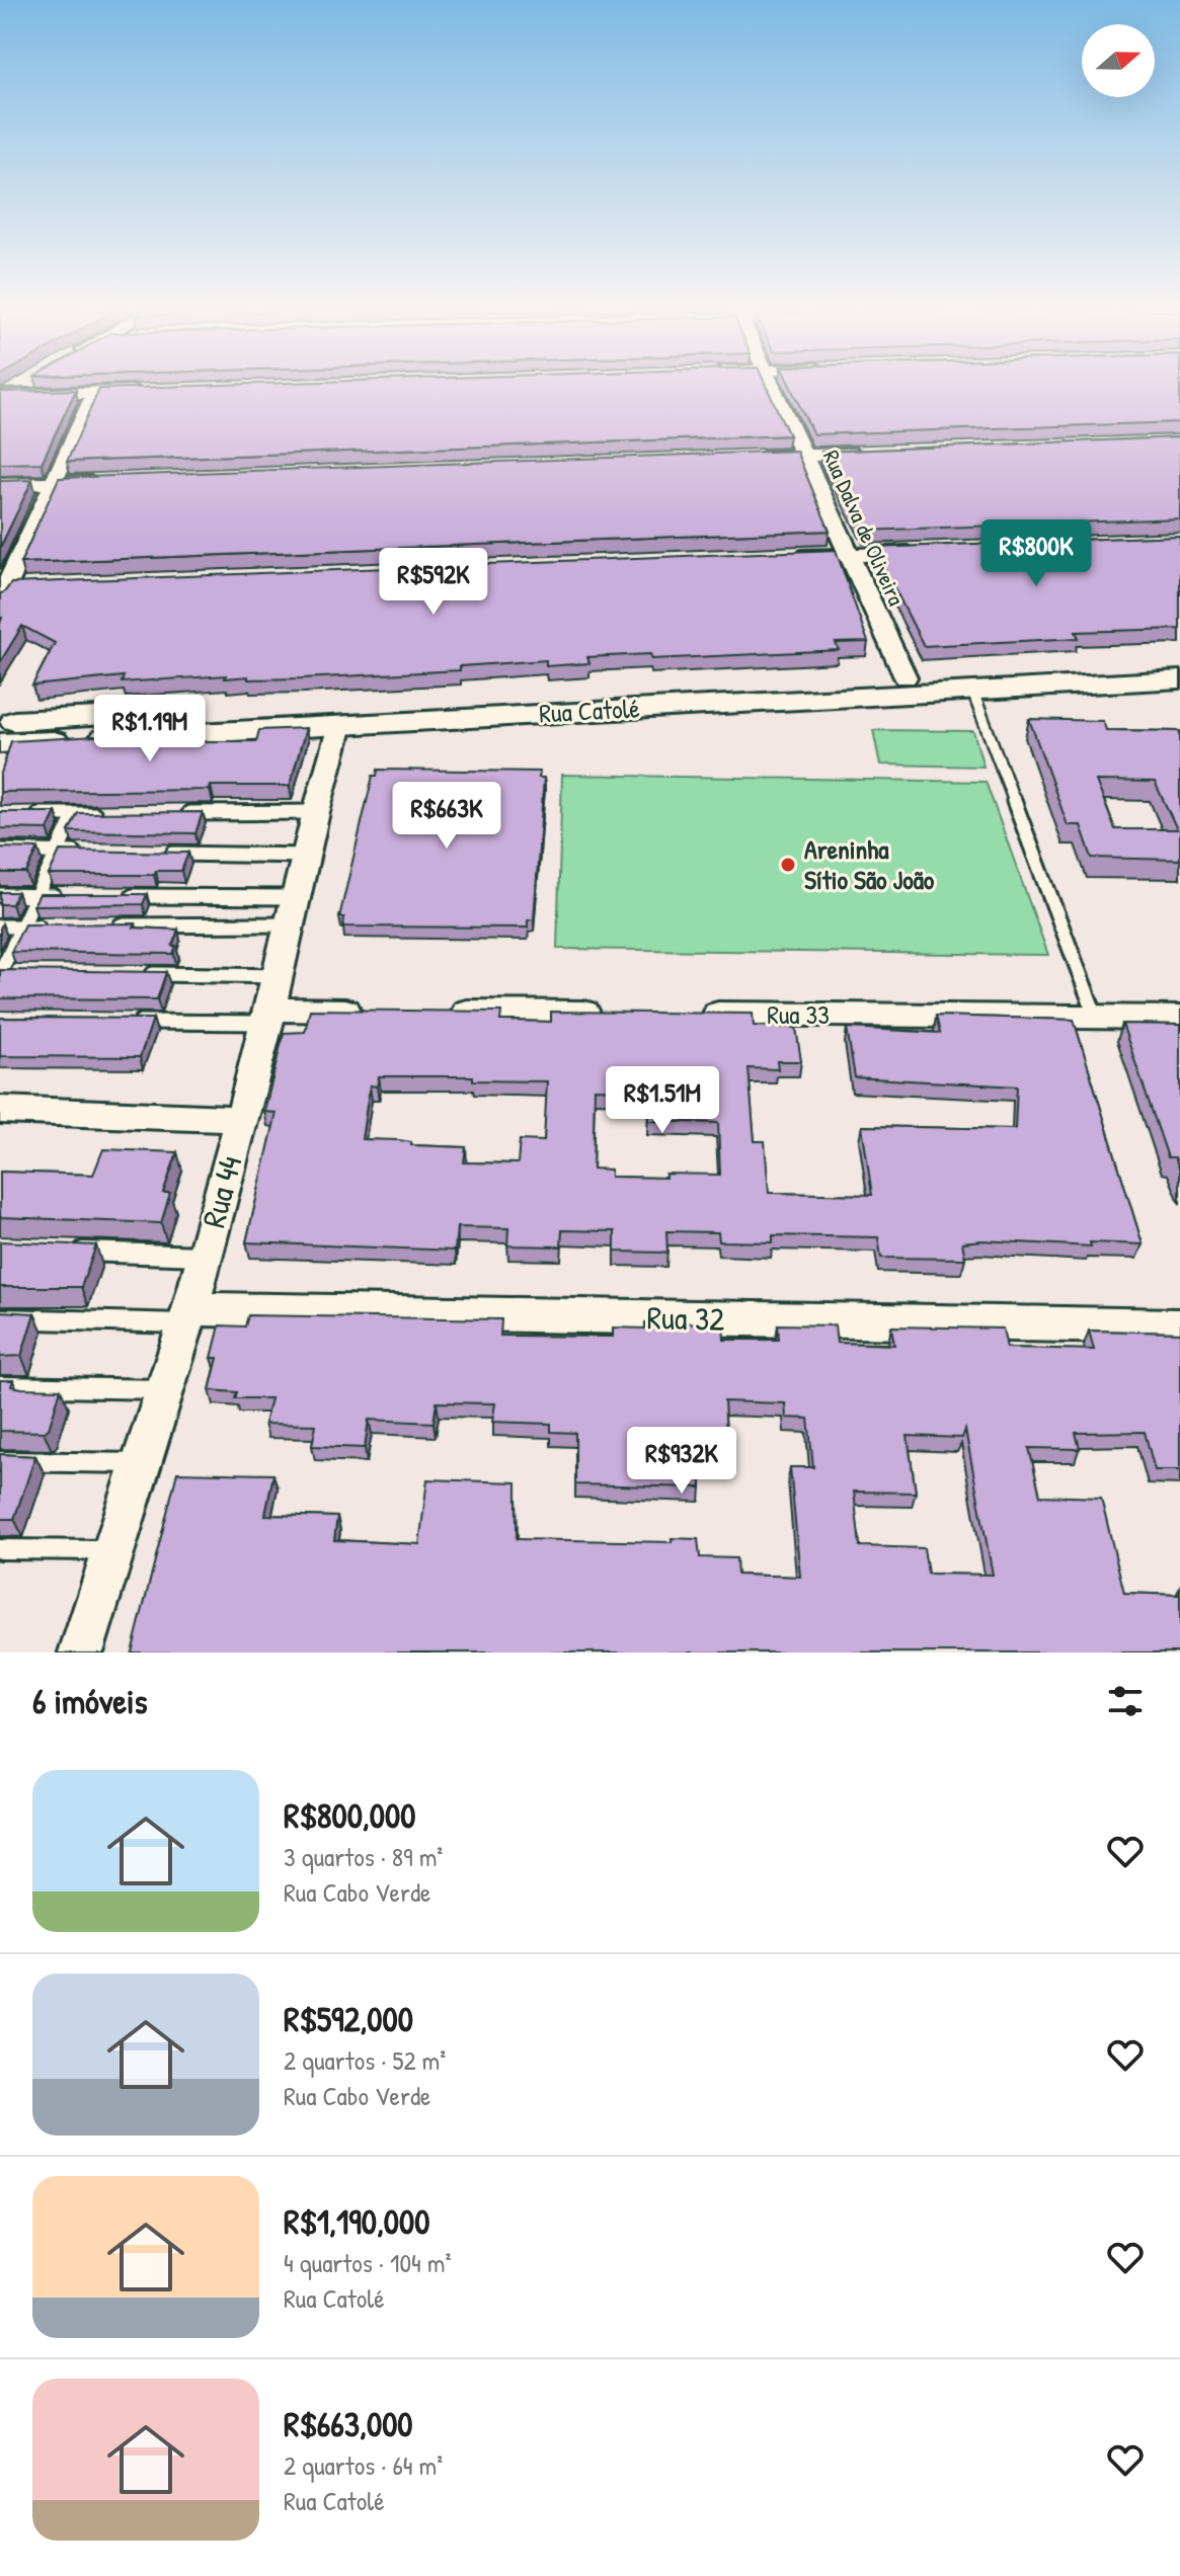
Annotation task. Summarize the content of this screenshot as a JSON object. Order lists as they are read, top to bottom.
{
  "streets": {
    "street": [
      "Rua Dalva de Oliveira",
      "Rua Catolé",
      "Rua 33",
      "Rua 44",
      "Rua 32"
    ]
  },
  "crossings": [
    ["Rua Dalva de Oliveira", "Rua Catolé"],
    ["Rua Catolé", "Rua 44"],
    ["Rua 44", "Rua 32"]
  ],
  "places": ["Areninha Sítio São João"],
  "north": "right",
  "page": {
    "price": [
      "R$800K",
      "R$592K",
      "R$1.19M",
      "R$663K",
      "R$1.51M",
      "R$932K"
    ],
    "heading": "6 imóveis",
    "list": [
      {
        "name": "R$800,000",
        "note": "3 quartos · 89 m² · Rua Cabo Verde"
      },
      {
        "name": "R$592,000",
        "note": "2 quartos · 52 m² · Rua Cabo Verde"
      },
      {
        "name": "R$1,190,000",
        "note": "4 quartos · 104 m² · Rua Catolé"
      },
      {
        "name": "R$663,000",
        "note": "2 quartos · 64 m² · Rua Catolé"
      }
    ]
  }
}
